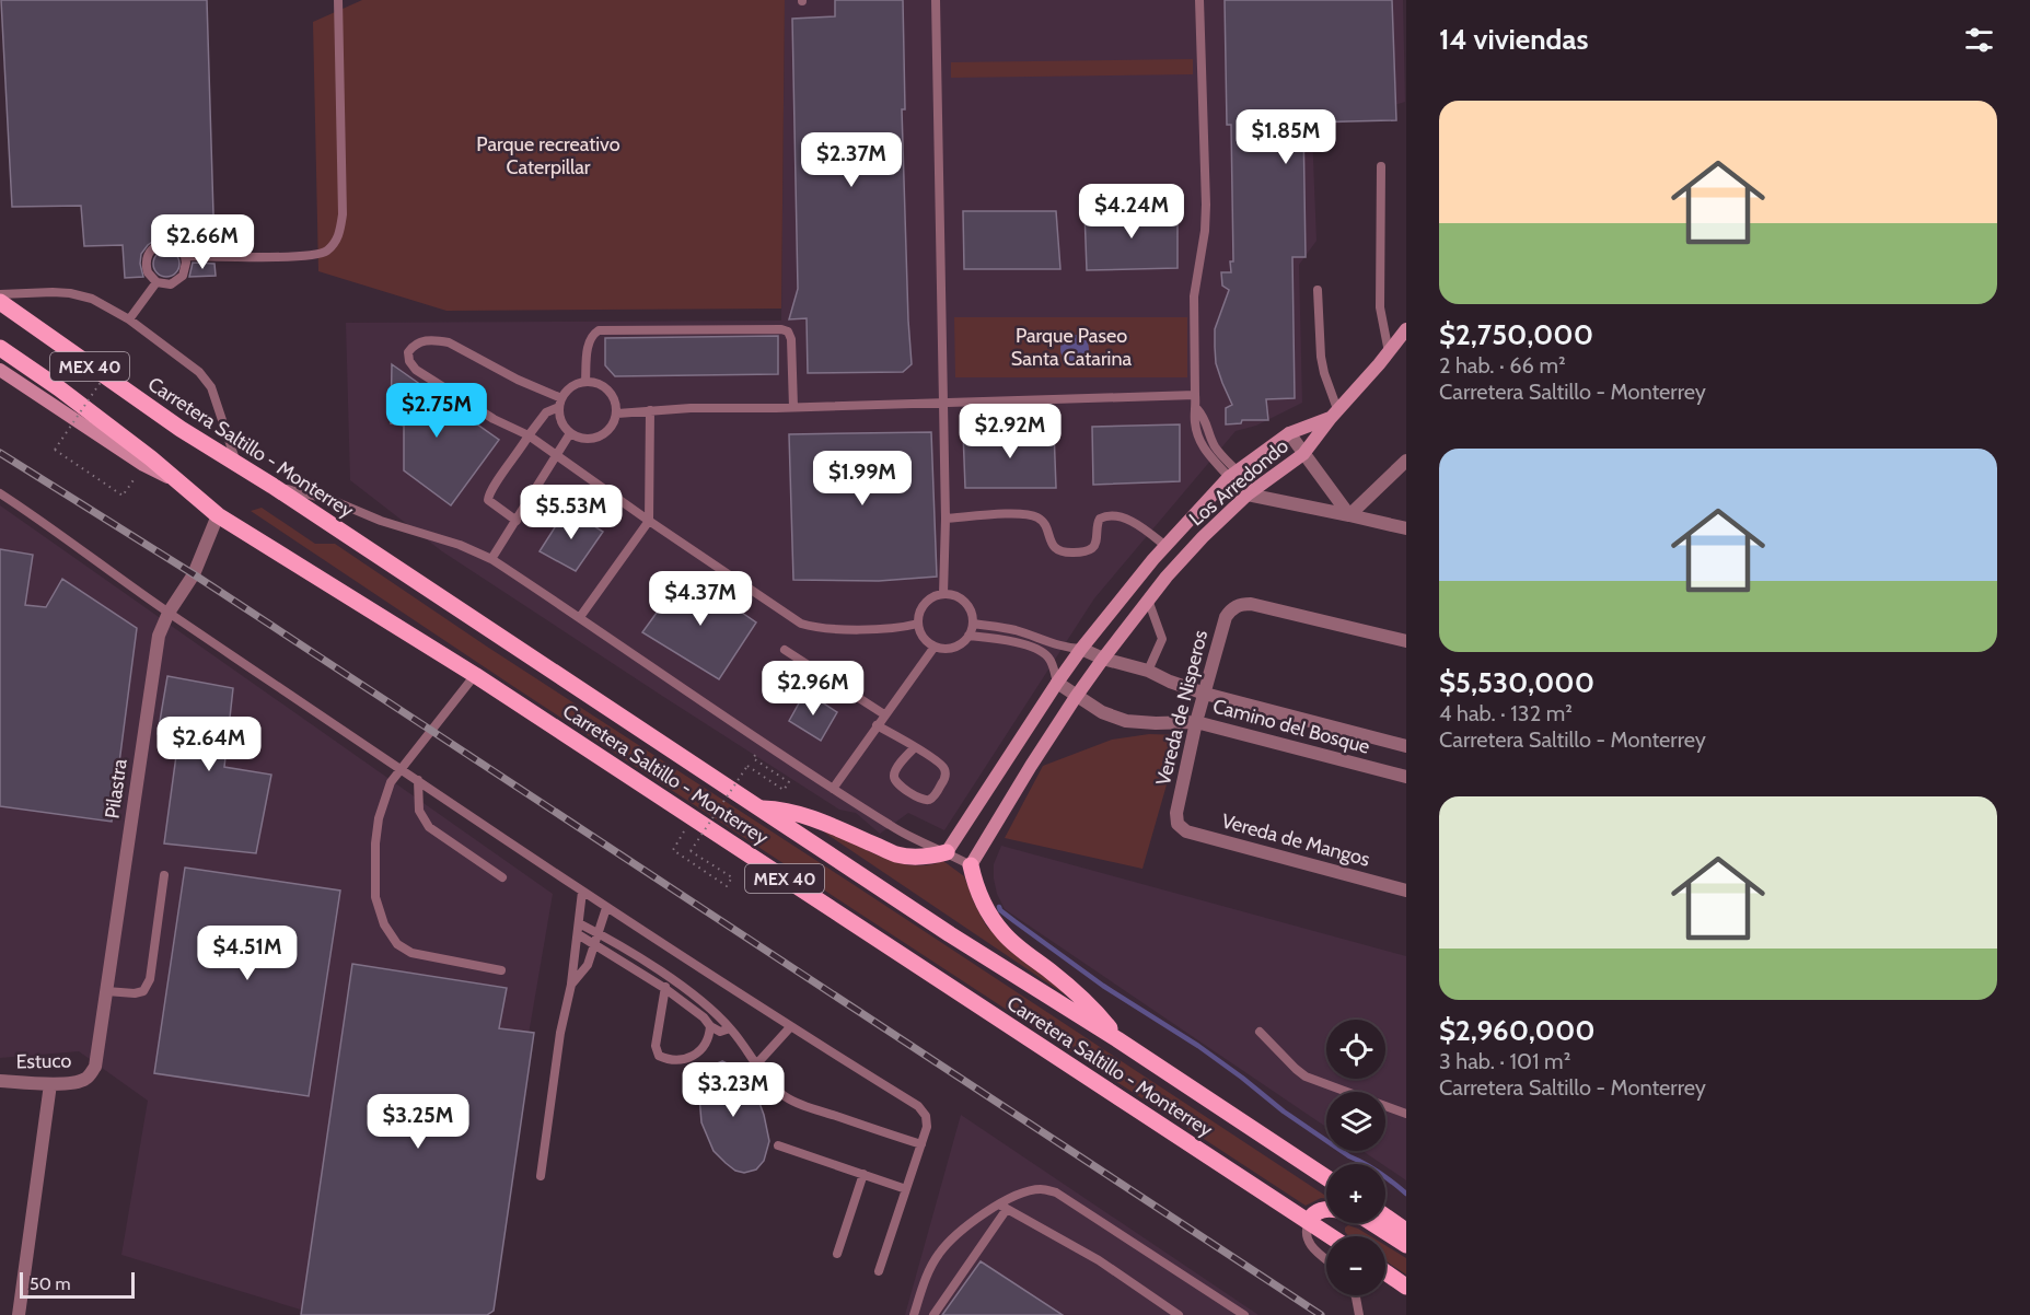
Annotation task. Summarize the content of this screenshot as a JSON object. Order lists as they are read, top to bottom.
{
  "streets": {
    "main road": ["MEX 40", "Carretera Saltillo - Monterrey"],
    "street": [
      "Los Arredondo",
      "Vereda de Nisperos",
      "Camino del Bosque",
      "Pilastra",
      "Vereda de Mangos",
      "Estuco"
    ]
  },
  "crossings": [
    ["MEX 40", "Carretera Saltillo - Monterrey"],
    ["Carretera Saltillo - Monterrey", "Pilastra"],
    ["Los Arredondo", "Camino del Bosque"],
    ["Vereda de Nisperos", "Camino del Bosque"],
    ["Vereda de Nisperos", "Vereda de Mangos"],
    ["Pilastra", "Estuco"]
  ],
  "parks": ["Parque recreativo Caterpillar", "Parque Paseo Santa Catarina"],
  "scale_bar": "50 m",
  "page": {
    "heading": "14 viviendas",
    "list": [
      {
        "name": "$2,750,000",
        "note": "2 hab. · 66 m² · Carretera Saltillo - Monterrey"
      },
      {
        "name": "$5,530,000",
        "note": "4 hab. · 132 m² · Carretera Saltillo - Monterrey"
      },
      {
        "name": "$2,960,000",
        "note": "3 hab. · 101 m² · Carretera Saltillo - Monterrey"
      }
    ],
    "price": [
      "$1.85M",
      "$2.37M",
      "$4.24M",
      "$2.66M",
      "$2.75M",
      "$2.92M",
      "$1.99M",
      "$5.53M",
      "$4.37M",
      "$2.96M",
      "$2.64M",
      "$4.51M",
      "$3.23M",
      "$3.25M"
    ],
    "map_buttons": ["+", "−"],
    "scale": "50 m"
  }
}
